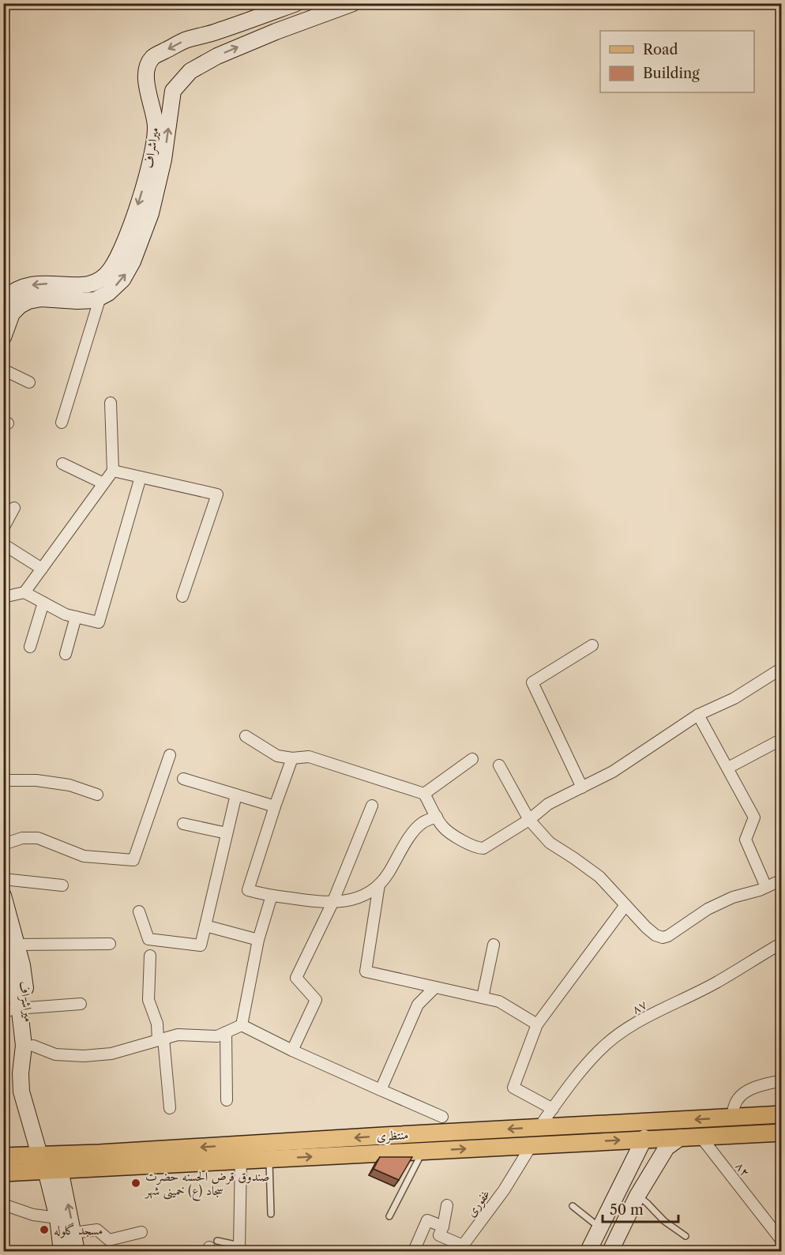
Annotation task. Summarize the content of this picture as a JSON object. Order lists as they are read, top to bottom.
{
  "streets": {
    "main road": ["منتظری"],
    "street": [
      "میراشراف",
      "۸۷",
      "۸۲",
      "غفوری"
    ]
  },
  "crossings": [
    ["میراشراف", "منتظری"],
    ["۸۷", "منتظری"],
    ["منتظری", "۸۲"],
    ["منتظری", "غفوری"]
  ],
  "places": ["صندوق قرض الحسنه حضرت سجاد (ع) خمینی شهر", "مسجد گلوله"],
  "legend": ["Road", "Building"],
  "scale_bar": "50 m"
}
